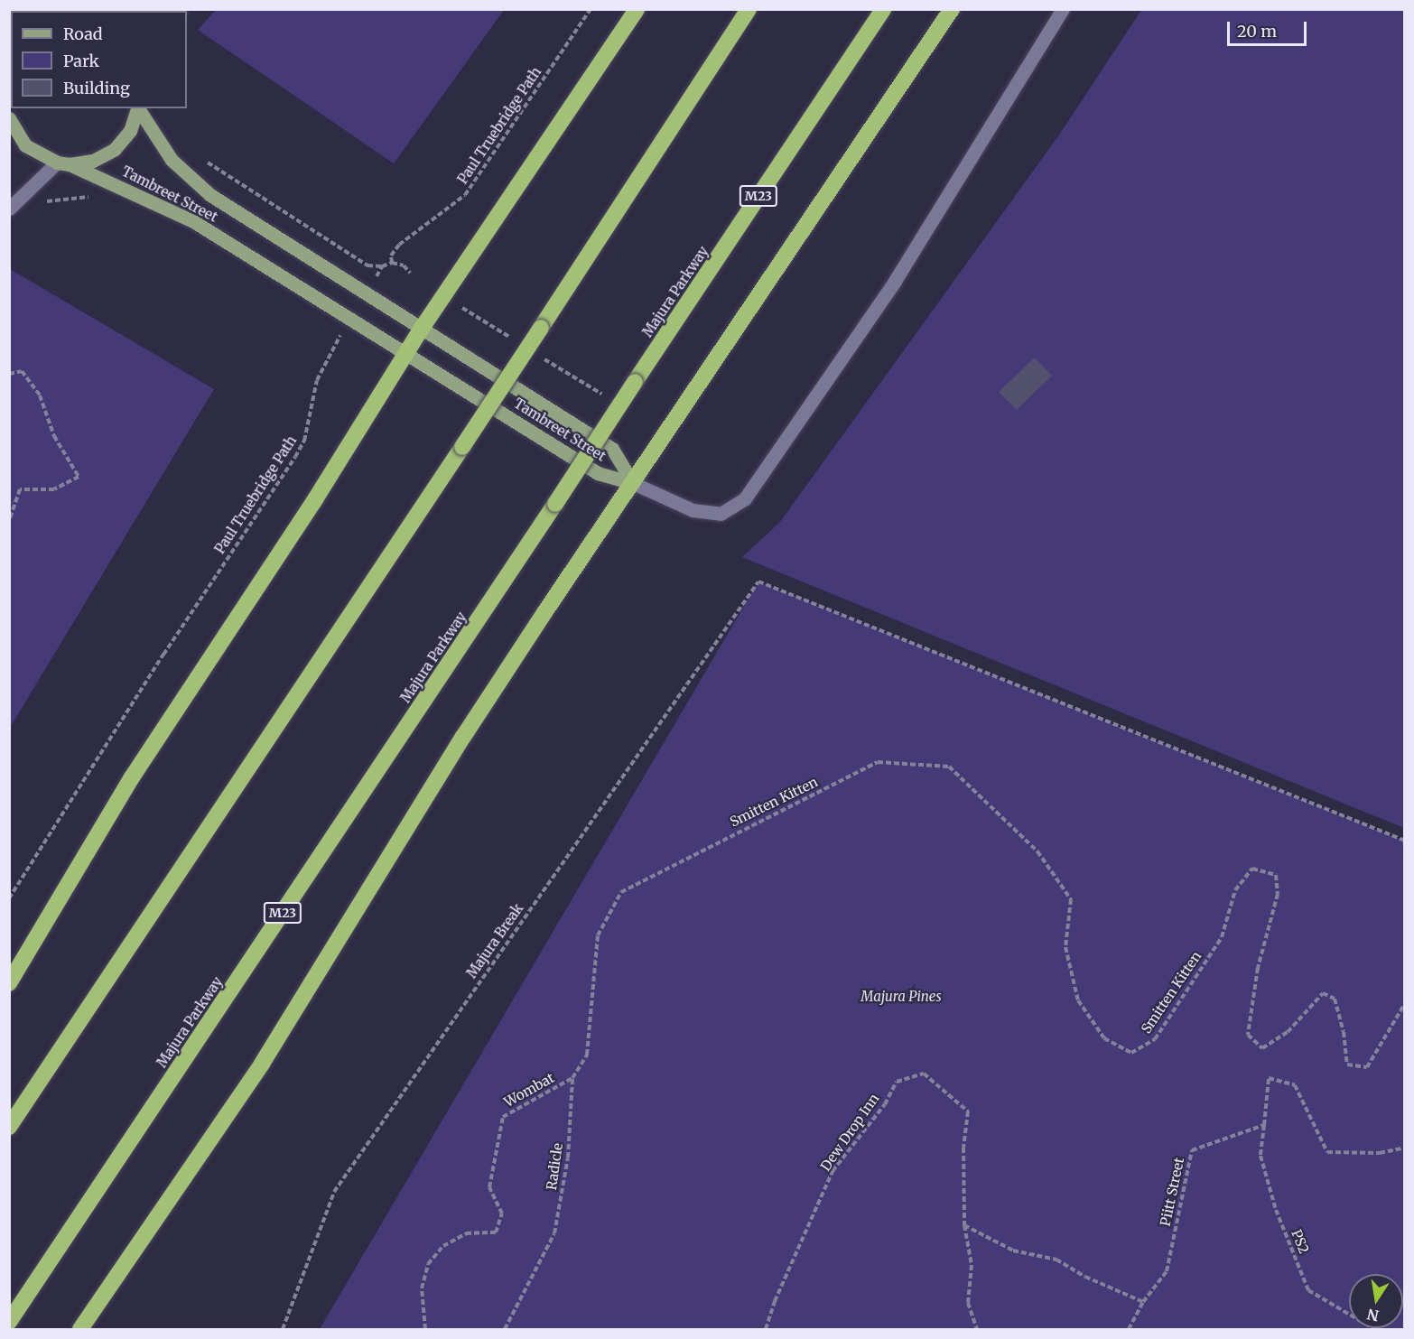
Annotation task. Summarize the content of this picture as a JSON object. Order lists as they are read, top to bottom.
{
  "streets": {
    "highway": ["M23", "Majura Parkway"],
    "main road": ["Tambreet Street"],
    "path": [
      "Paul Truebridge Path",
      "Smitten Kitten",
      "Majura Break",
      "Wombat",
      "Dew Drop Inn",
      "Radicle",
      "Piitt Street",
      "PS2"
    ]
  },
  "crossings": [
    ["Paul Truebridge Path", "Tambreet Street"],
    ["Smitten Kitten", "Radicle"],
    ["Wombat", "Radicle"],
    ["Piitt Street", "PS2"]
  ],
  "parks": ["Majura Pines"],
  "legend": ["Road", "Park", "Building"],
  "scale_bar": "20 m",
  "north": "bottom"
}
